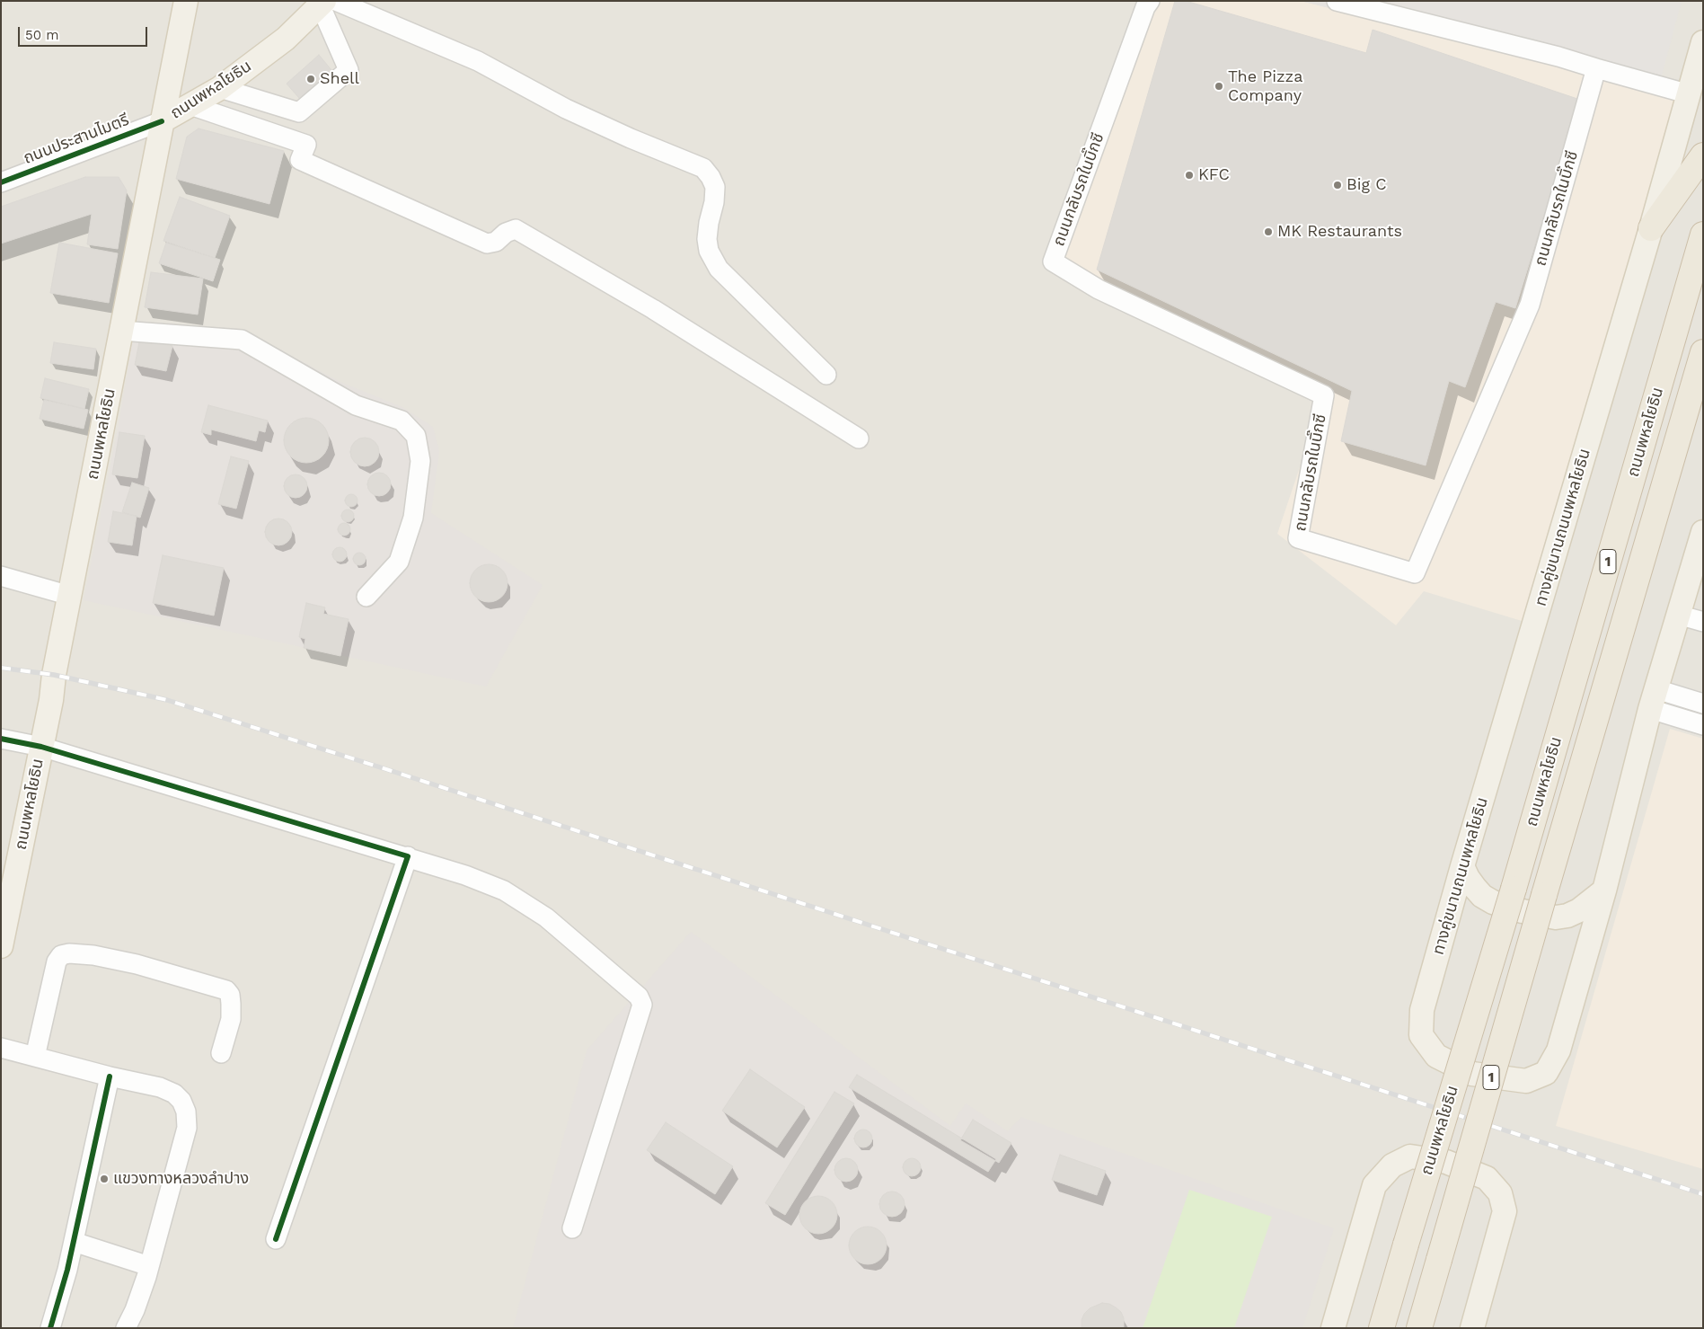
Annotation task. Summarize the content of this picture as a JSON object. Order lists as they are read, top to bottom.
{
  "streets": {
    "highway": ["ถนนพหลโยธิน", "1"],
    "main road": ["ทางคู่ขนานถนนพหลโยธิน"],
    "street": ["ถนนประสานไมตรี", "ถนนกลับรถในบิ๊กซี"]
  },
  "crossings": [
    ["ถนนพหลโยธิน", "ถนนประสานไมตรี"]
  ],
  "places": [
    "Shell",
    "The Pizza Company",
    "KFC",
    "Big C",
    "MK Restaurants",
    "แขวงทางหลวงลำปาง"
  ],
  "scale_bar": "50 m"
}
